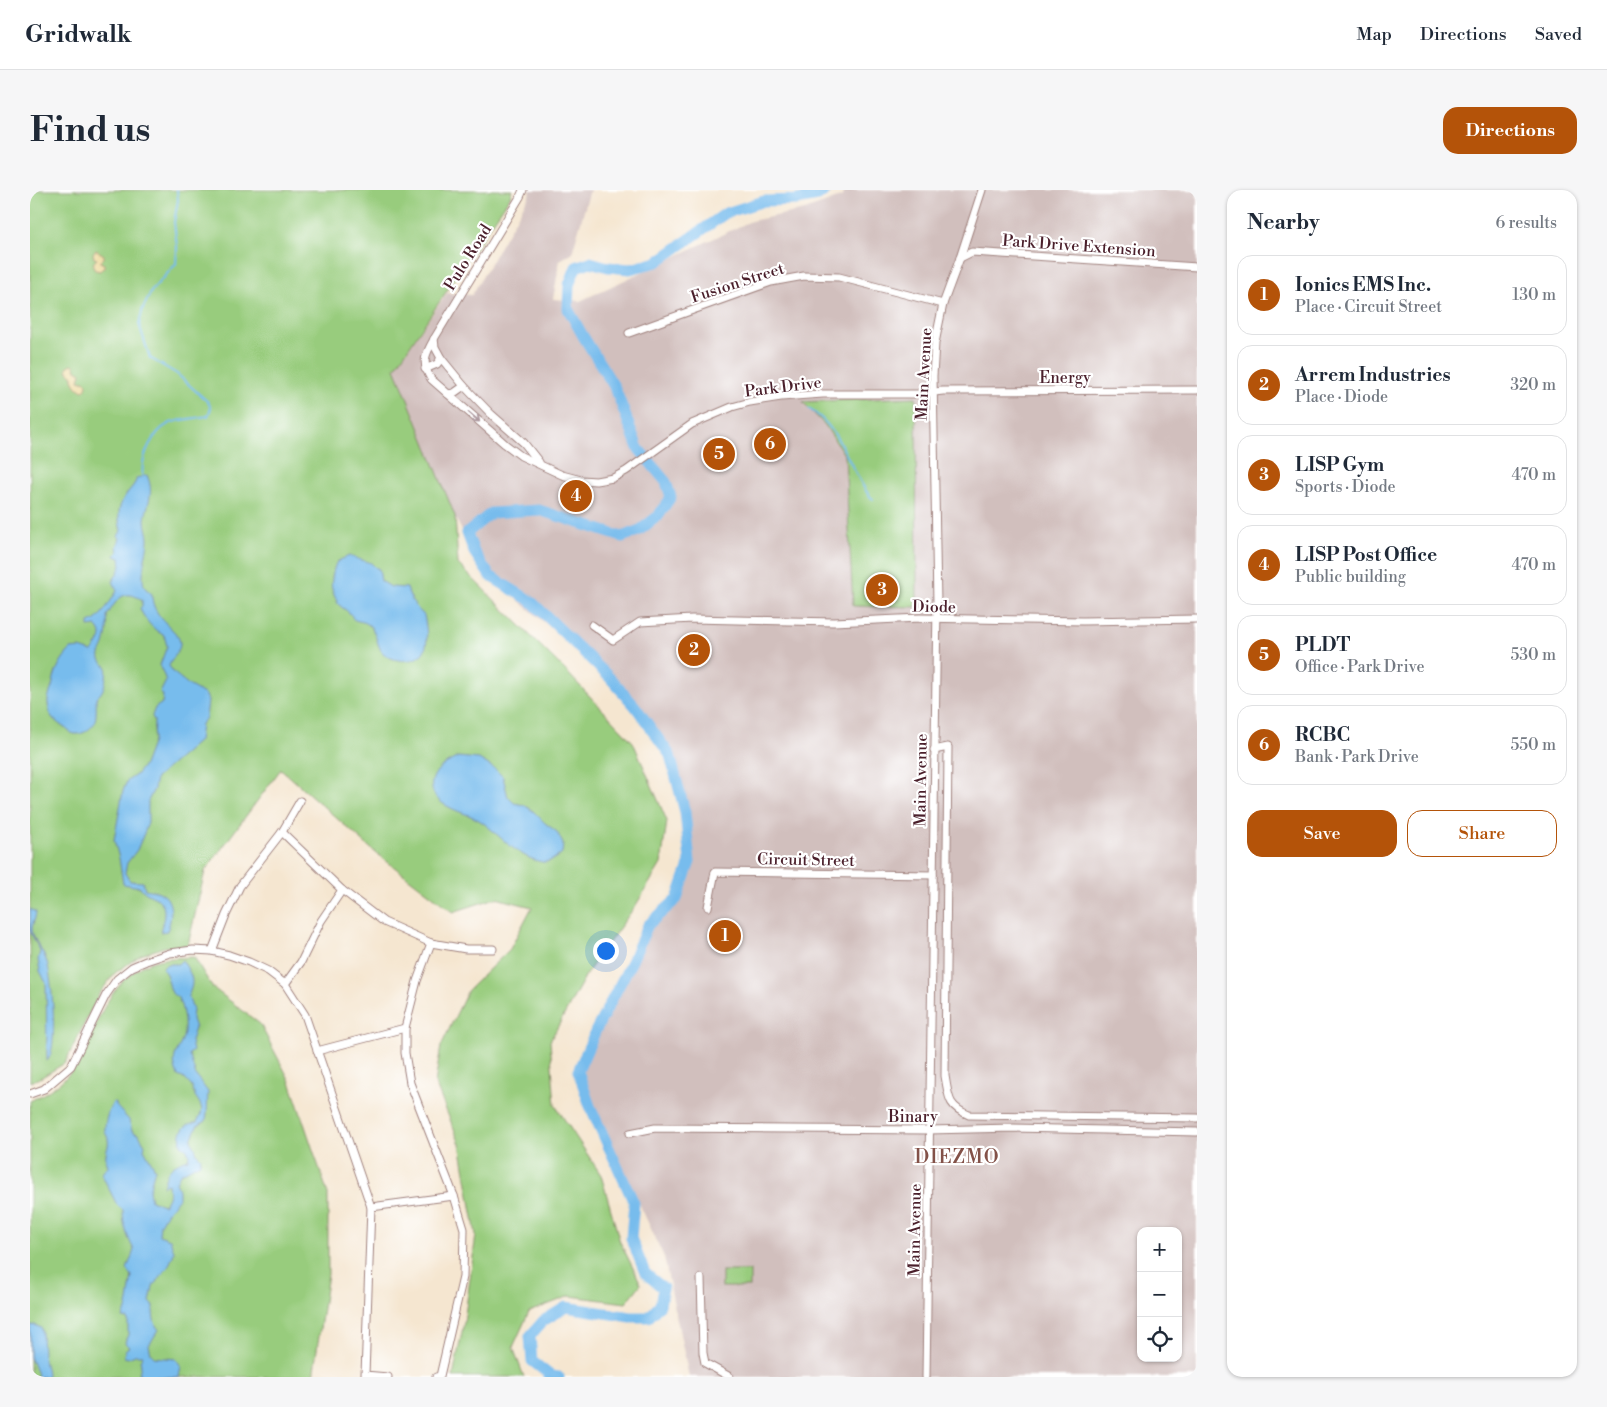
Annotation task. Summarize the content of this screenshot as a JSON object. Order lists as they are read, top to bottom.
{
  "streets": {
    "street": [
      "Park Drive Extension",
      "Pulo Road",
      "Fusion Street",
      "Main Avenue",
      "Energy",
      "Park Drive",
      "Diode",
      "Circuit Street",
      "Binary"
    ]
  },
  "crossings": [
    ["Park Drive Extension", "Main Avenue"],
    ["Pulo Road", "Park Drive"],
    ["Fusion Street", "Main Avenue"],
    ["Main Avenue", "Energy"],
    ["Main Avenue", "Park Drive"],
    ["Main Avenue", "Diode"],
    ["Main Avenue", "Circuit Street"],
    ["Main Avenue", "Binary"],
    ["Energy", "Park Drive"]
  ],
  "districts": ["DIEZMO"],
  "page": {
    "header": "Gridwalk",
    "nav": ["Map", "Directions", "Saved"],
    "buttons": [
      "Directions",
      ["Save", "Share"]
    ],
    "title": "Find us",
    "heading": ["Nearby", "6 results"],
    "list": [
      {
        "mark": "1",
        "name": "Ionics EMS Inc.",
        "note": "Place · Circuit Street",
        "value": "130 m"
      },
      {
        "mark": "2",
        "name": "Arrem Industries",
        "note": "Place · Diode",
        "value": "320 m"
      },
      {
        "mark": "3",
        "name": "LISP Gym",
        "note": "Sports · Diode",
        "value": "470 m"
      },
      {
        "mark": "4",
        "name": "LISP Post Office",
        "note": "Public building",
        "value": "470 m"
      },
      {
        "mark": "5",
        "name": "PLDT",
        "note": "Office · Park Drive",
        "value": "530 m"
      },
      {
        "mark": "6",
        "name": "RCBC",
        "note": "Bank · Park Drive",
        "value": "550 m"
      }
    ],
    "pins": [
      "6",
      "5",
      "4",
      "3",
      "2",
      "1"
    ],
    "map_buttons": ["+", "−"]
  }
}
